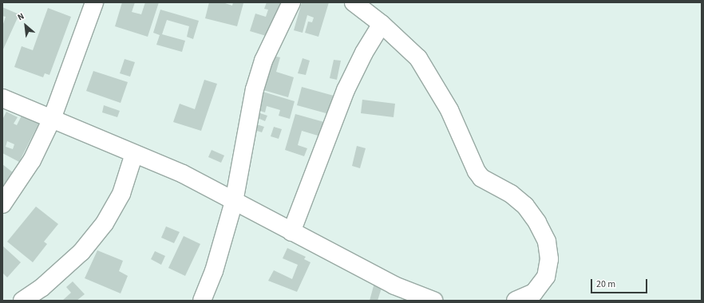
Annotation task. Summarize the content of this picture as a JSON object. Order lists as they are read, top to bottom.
{
  "scale_bar": "20 m",
  "north": "top left"
}
